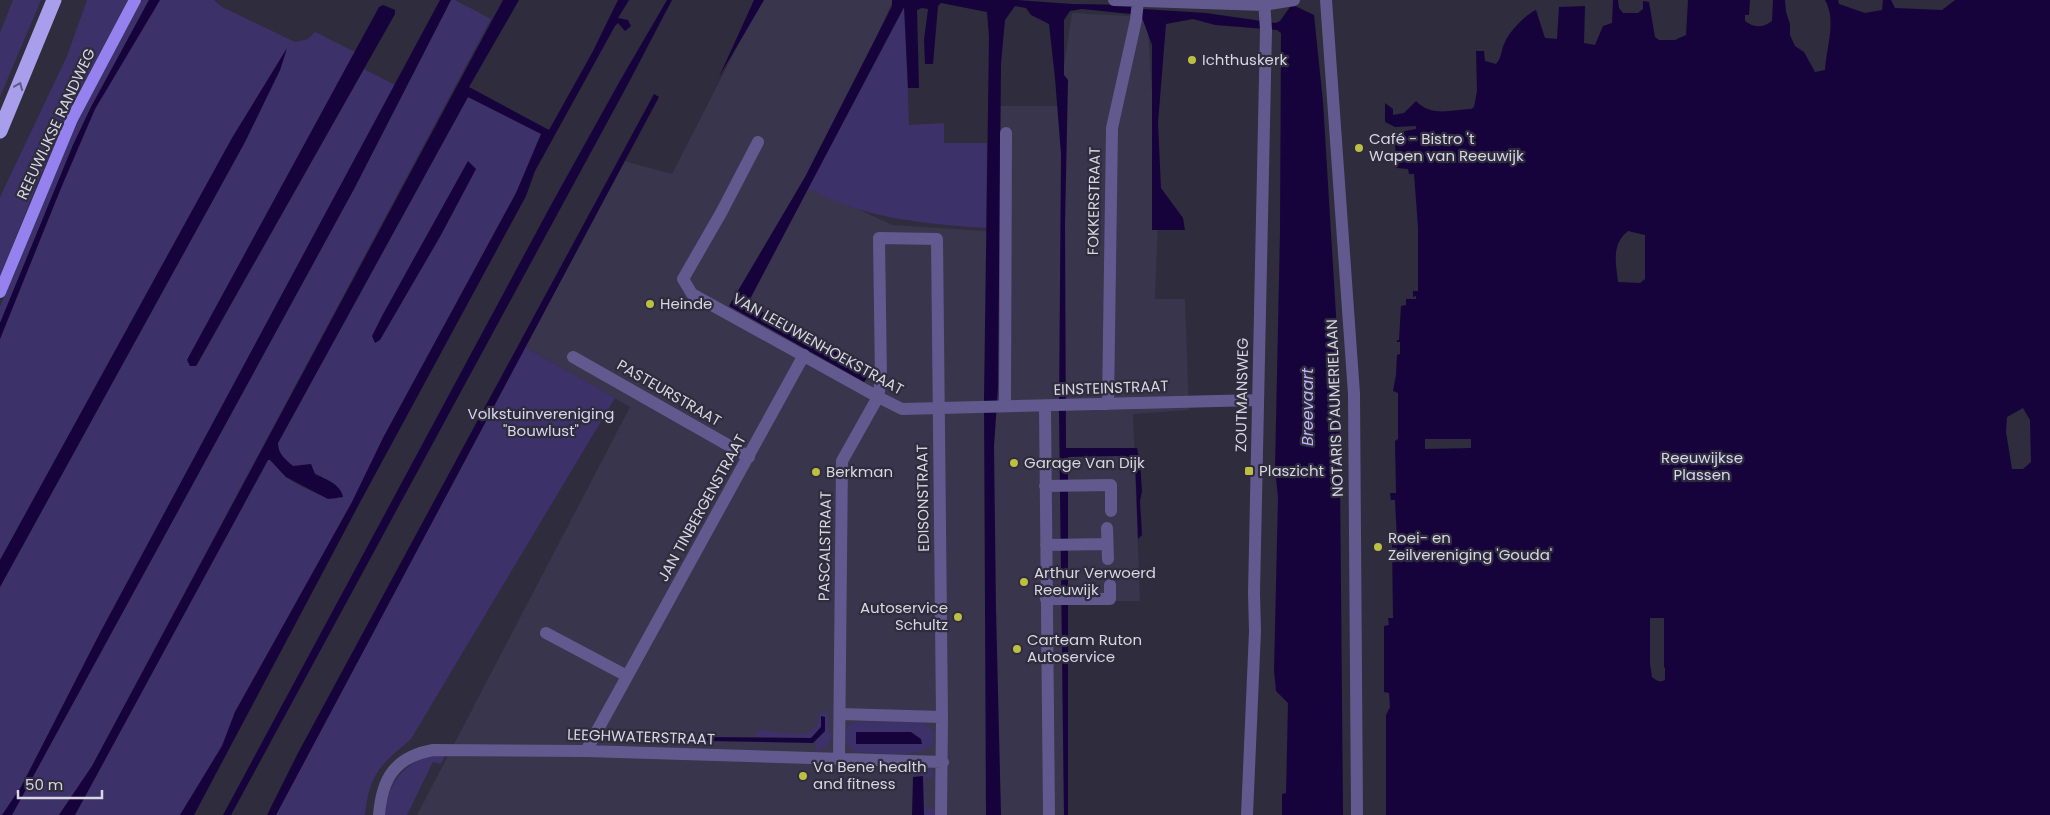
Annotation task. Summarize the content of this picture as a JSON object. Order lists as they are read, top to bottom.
{
  "streets": {
    "main road": ["REEUWIJKSE RANDWEG"],
    "street": [
      "FOKKERSTRAAT",
      "VAN LEEUWENHOEKSTRAAT",
      "EINSTEINSTRAAT",
      "PASTEURSTRAAT",
      "ZOUTMANSWEG",
      "NOTARIS D'AUMERIELAAN",
      "EDISONSTRAAT",
      "JAN TINBERGENSTRAAT",
      "PASCALSTRAAT",
      "LEEGHWATERSTRAAT"
    ]
  },
  "crossings": [
    ["FOKKERSTRAAT", "EINSTEINSTRAAT"],
    ["VAN LEEUWENHOEKSTRAAT", "EINSTEINSTRAAT"],
    ["VAN LEEUWENHOEKSTRAAT", "EDISONSTRAAT"],
    ["VAN LEEUWENHOEKSTRAAT", "JAN TINBERGENSTRAAT"],
    ["VAN LEEUWENHOEKSTRAAT", "PASCALSTRAAT"],
    ["EINSTEINSTRAAT", "ZOUTMANSWEG"],
    ["PASTEURSTRAAT", "JAN TINBERGENSTRAAT"],
    ["EDISONSTRAAT", "PASCALSTRAAT"],
    ["EDISONSTRAAT", "LEEGHWATERSTRAAT"],
    ["JAN TINBERGENSTRAAT", "LEEGHWATERSTRAAT"],
    ["PASCALSTRAAT", "LEEGHWATERSTRAAT"]
  ],
  "water": ["Breevaart"],
  "parks": ["Volkstuinvereniging \"Bouwlust\"", "Reeuwijkse Plassen"],
  "places": {
    "other": [
      "Ichthuskerk",
      "Café - Bistro 't Wapen van Reeuwijk",
      "Heinde",
      "Garage Van Dijk",
      "Berkman",
      "Roei- en Zeilvereniging 'Gouda'",
      "Arthur Verwoerd Reeuwijk",
      "Autoservice Schultz",
      "Carteam Ruton Autoservice",
      "Va Bene health and fitness"
    ],
    "transit": ["Plaszicht"]
  },
  "scale_bar": "50 m"
}
